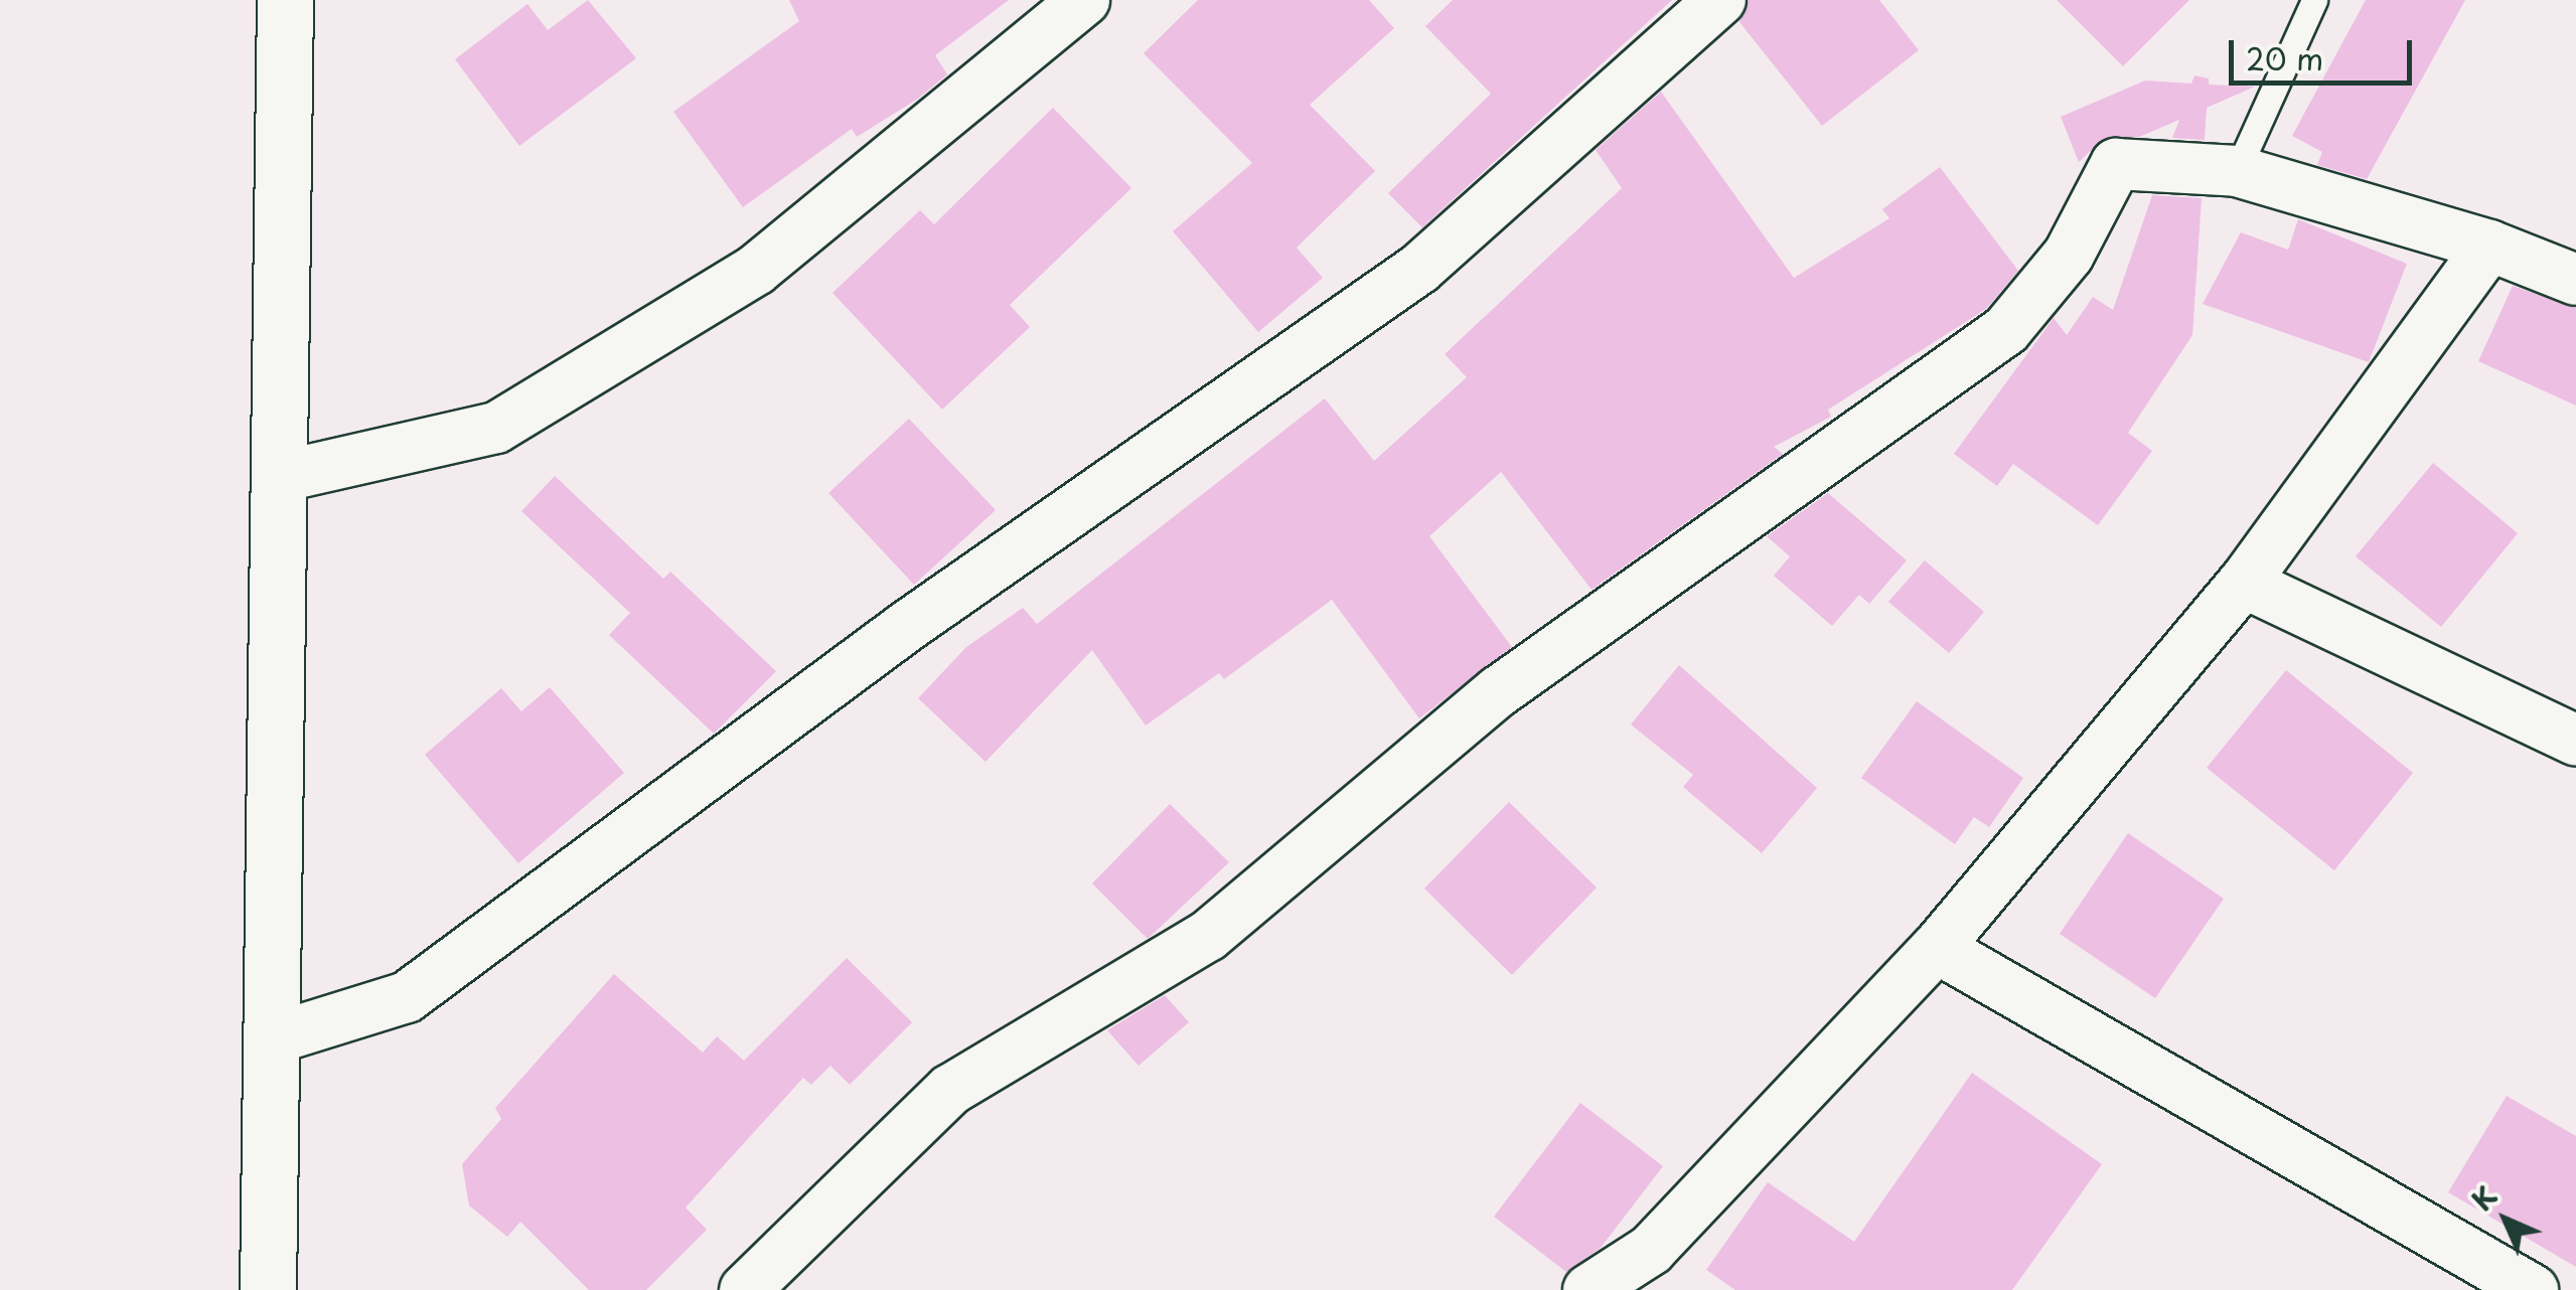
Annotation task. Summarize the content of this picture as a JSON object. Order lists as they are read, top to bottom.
{
  "scale_bar": "20 m",
  "north": "top left"
}
